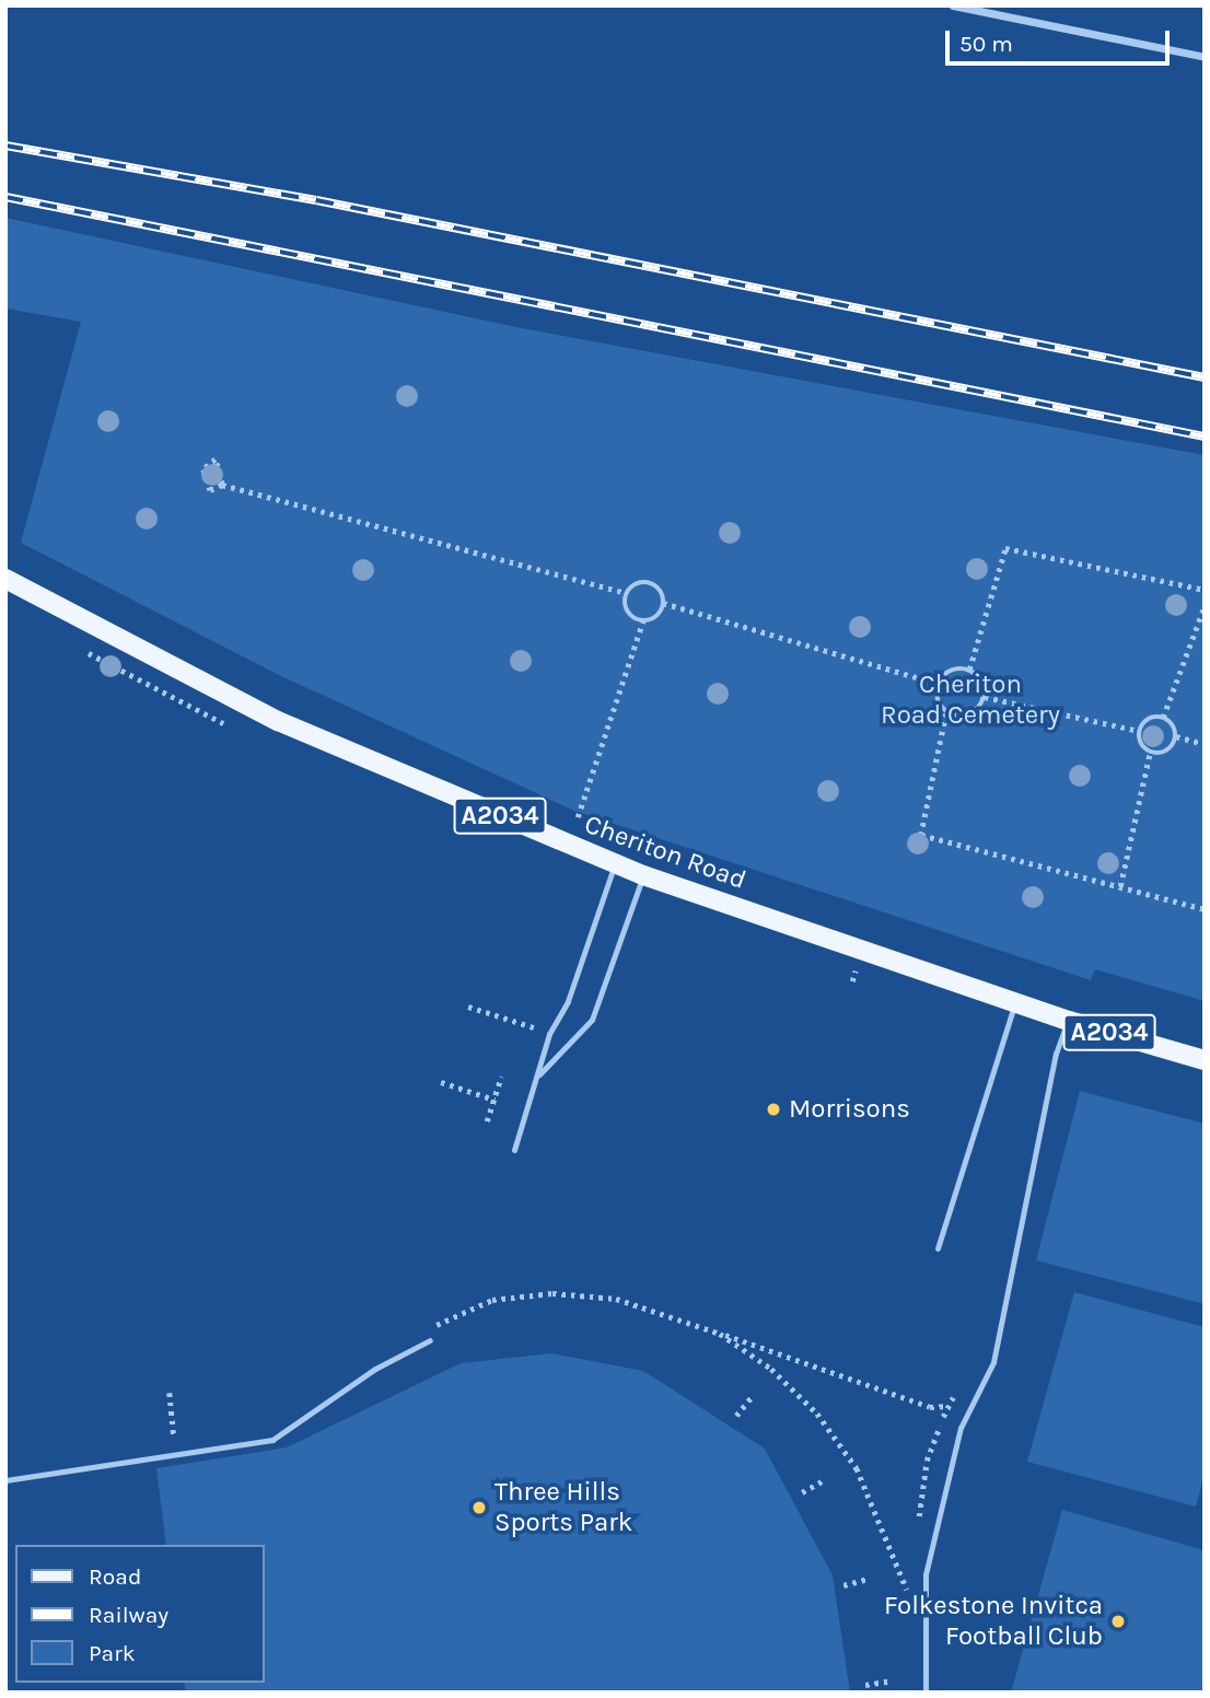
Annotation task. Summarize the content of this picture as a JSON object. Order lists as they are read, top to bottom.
{
  "streets": {
    "main road": ["A2034", "Cheriton Road"]
  },
  "parks": ["Cheriton Road Cemetery"],
  "places": ["Morrisons", "Three Hills Sports Park", "Folkestone Invitca Football Club"],
  "legend": ["Road", "Railway", "Park"],
  "scale_bar": "50 m"
}
